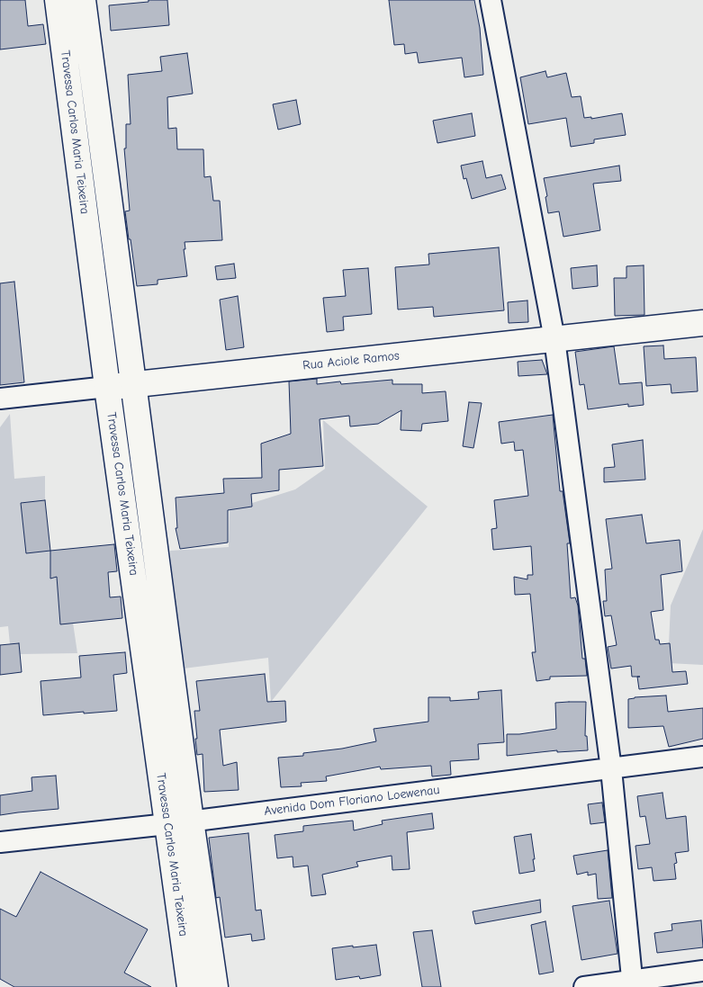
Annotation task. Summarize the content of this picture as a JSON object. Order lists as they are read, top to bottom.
{
  "streets": {
    "main road": ["Travessa Carlos Maria Teixeira", "Rua Aciole Ramos"],
    "street": ["Avenida Dom Floriano Loewenau"]
  },
  "crossings": [
    ["Travessa Carlos Maria Teixeira", "Rua Aciole Ramos"],
    ["Travessa Carlos Maria Teixeira", "Avenida Dom Floriano Loewenau"]
  ]
}
